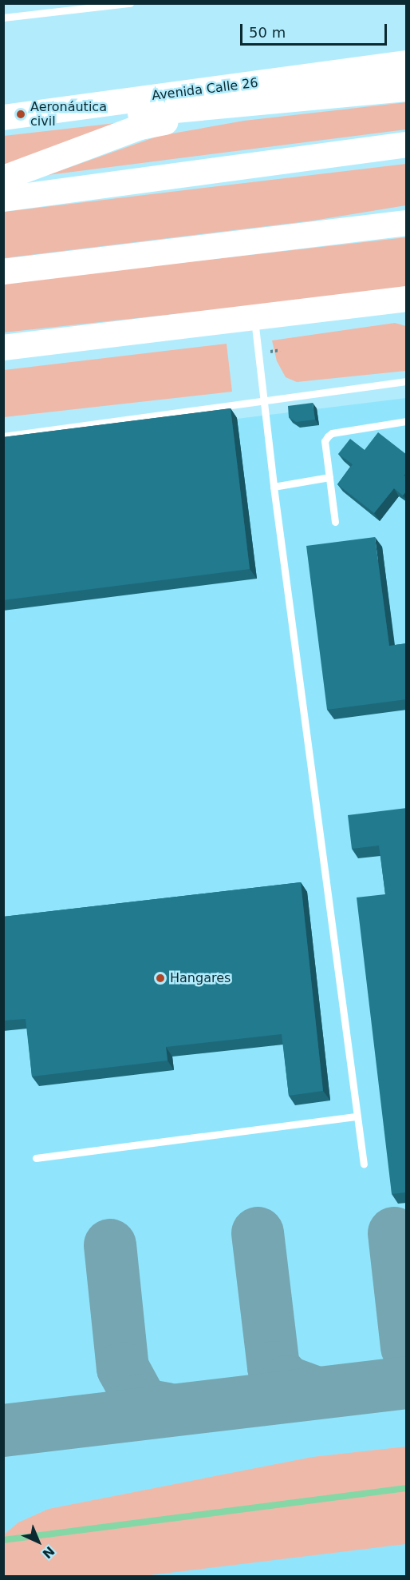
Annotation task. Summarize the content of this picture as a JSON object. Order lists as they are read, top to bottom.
{
  "streets": {
    "main road": ["Avenida Calle 26"]
  },
  "places": ["Aeronáutica civil", "Hangares"],
  "scale_bar": "50 m",
  "north": "bottom right"
}
